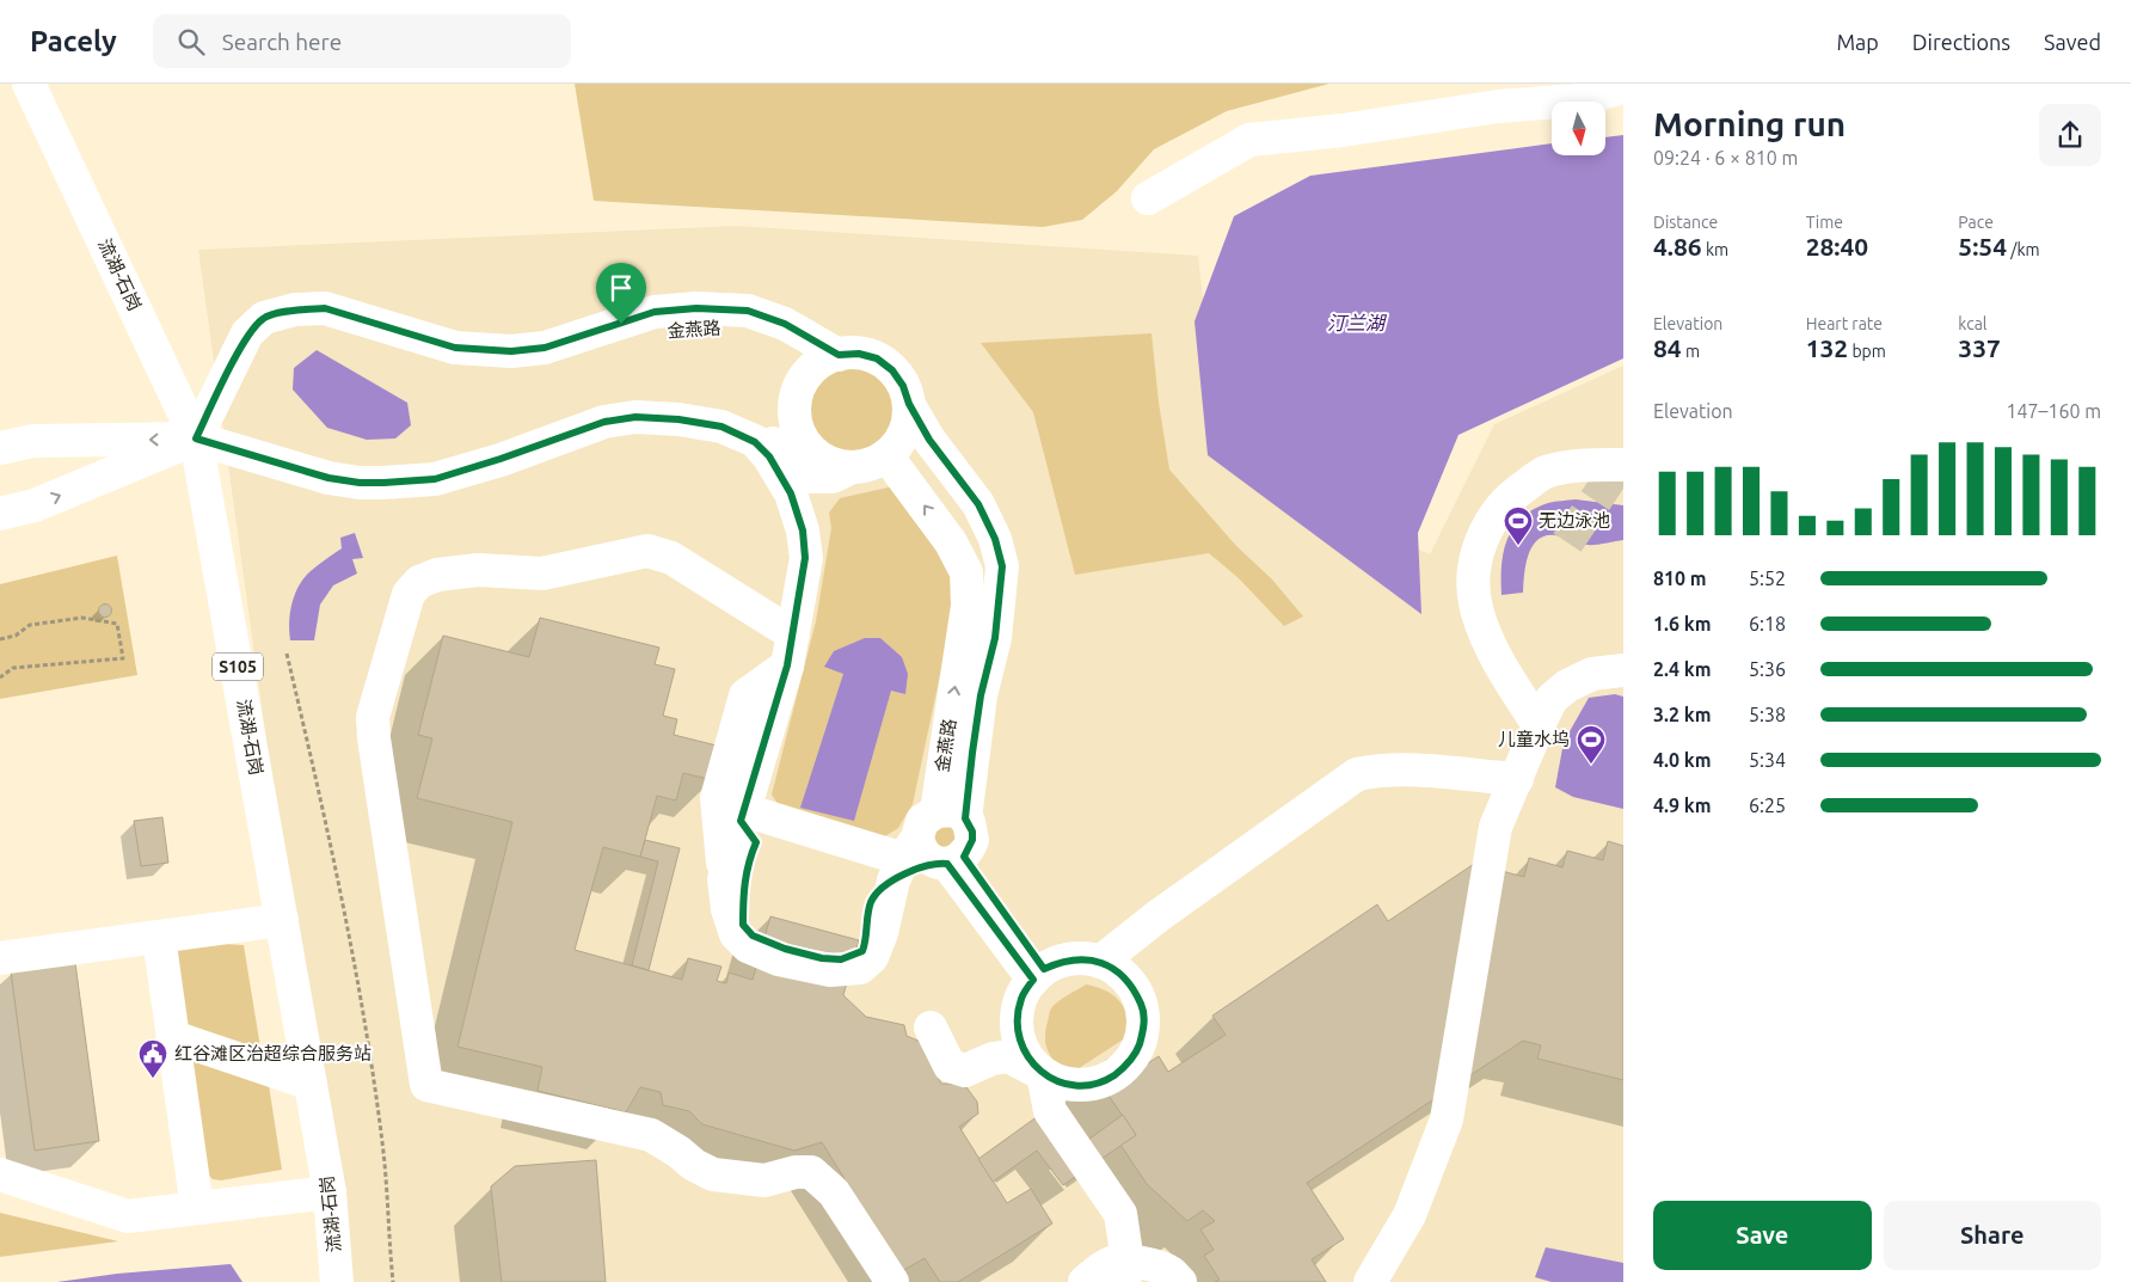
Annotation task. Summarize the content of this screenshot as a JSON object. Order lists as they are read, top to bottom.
{
  "streets": {
    "main road": ["流湖-石岗", "金燕路", "S105"]
  },
  "crossings": [
    ["流湖-石岗", "金燕路"]
  ],
  "water": ["汀兰湖"],
  "places": {
    "sports": ["无边泳池", "儿童水坞"],
    "public building": ["红谷滩区治超综合服务站"]
  },
  "north": "bottom",
  "page": {
    "header": "Pacely",
    "search": "Search here",
    "nav": ["Map", "Directions", "Saved"],
    "heading": ["Morning run", "09:24 · 6 × 810 m"],
    "stats": [
      ["Distance", "4.86 km"],
      ["Time", "28:40"],
      ["Pace", "5:54 /km"],
      ["Elevation", "84 m"],
      ["Heart rate", "132 bpm"],
      ["kcal", "337"]
    ],
    "chart": ["Elevation", "147–160 m"],
    "list": [
      {
        "name": "810 m",
        "note": "5:52"
      },
      {
        "name": "1.6 km",
        "note": "6:18"
      },
      {
        "name": "2.4 km",
        "note": "5:36"
      },
      {
        "name": "3.2 km",
        "note": "5:38"
      },
      {
        "name": "4.0 km",
        "note": "5:34"
      },
      {
        "name": "4.9 km",
        "note": "6:25"
      }
    ],
    "buttons": ["Save", "Share"]
  }
}
